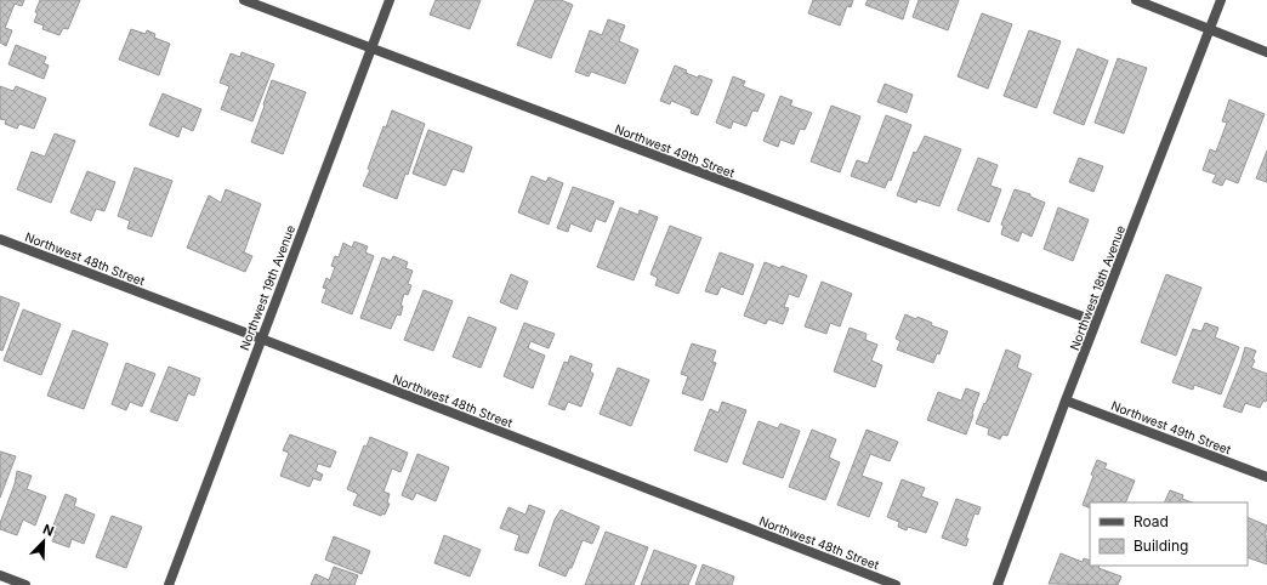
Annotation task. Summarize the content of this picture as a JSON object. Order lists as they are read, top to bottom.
{
  "streets": {
    "street": [
      "Northwest 49th Street",
      "Northwest 48th Street",
      "Northwest 19th Avenue",
      "Northwest 18th Avenue"
    ]
  },
  "crossings": [
    ["Northwest 49th Street", "Northwest 19th Avenue"],
    ["Northwest 49th Street", "Northwest 18th Avenue"],
    ["Northwest 48th Street", "Northwest 19th Avenue"]
  ],
  "legend": ["Road", "Building"],
  "north": "top right"
}
